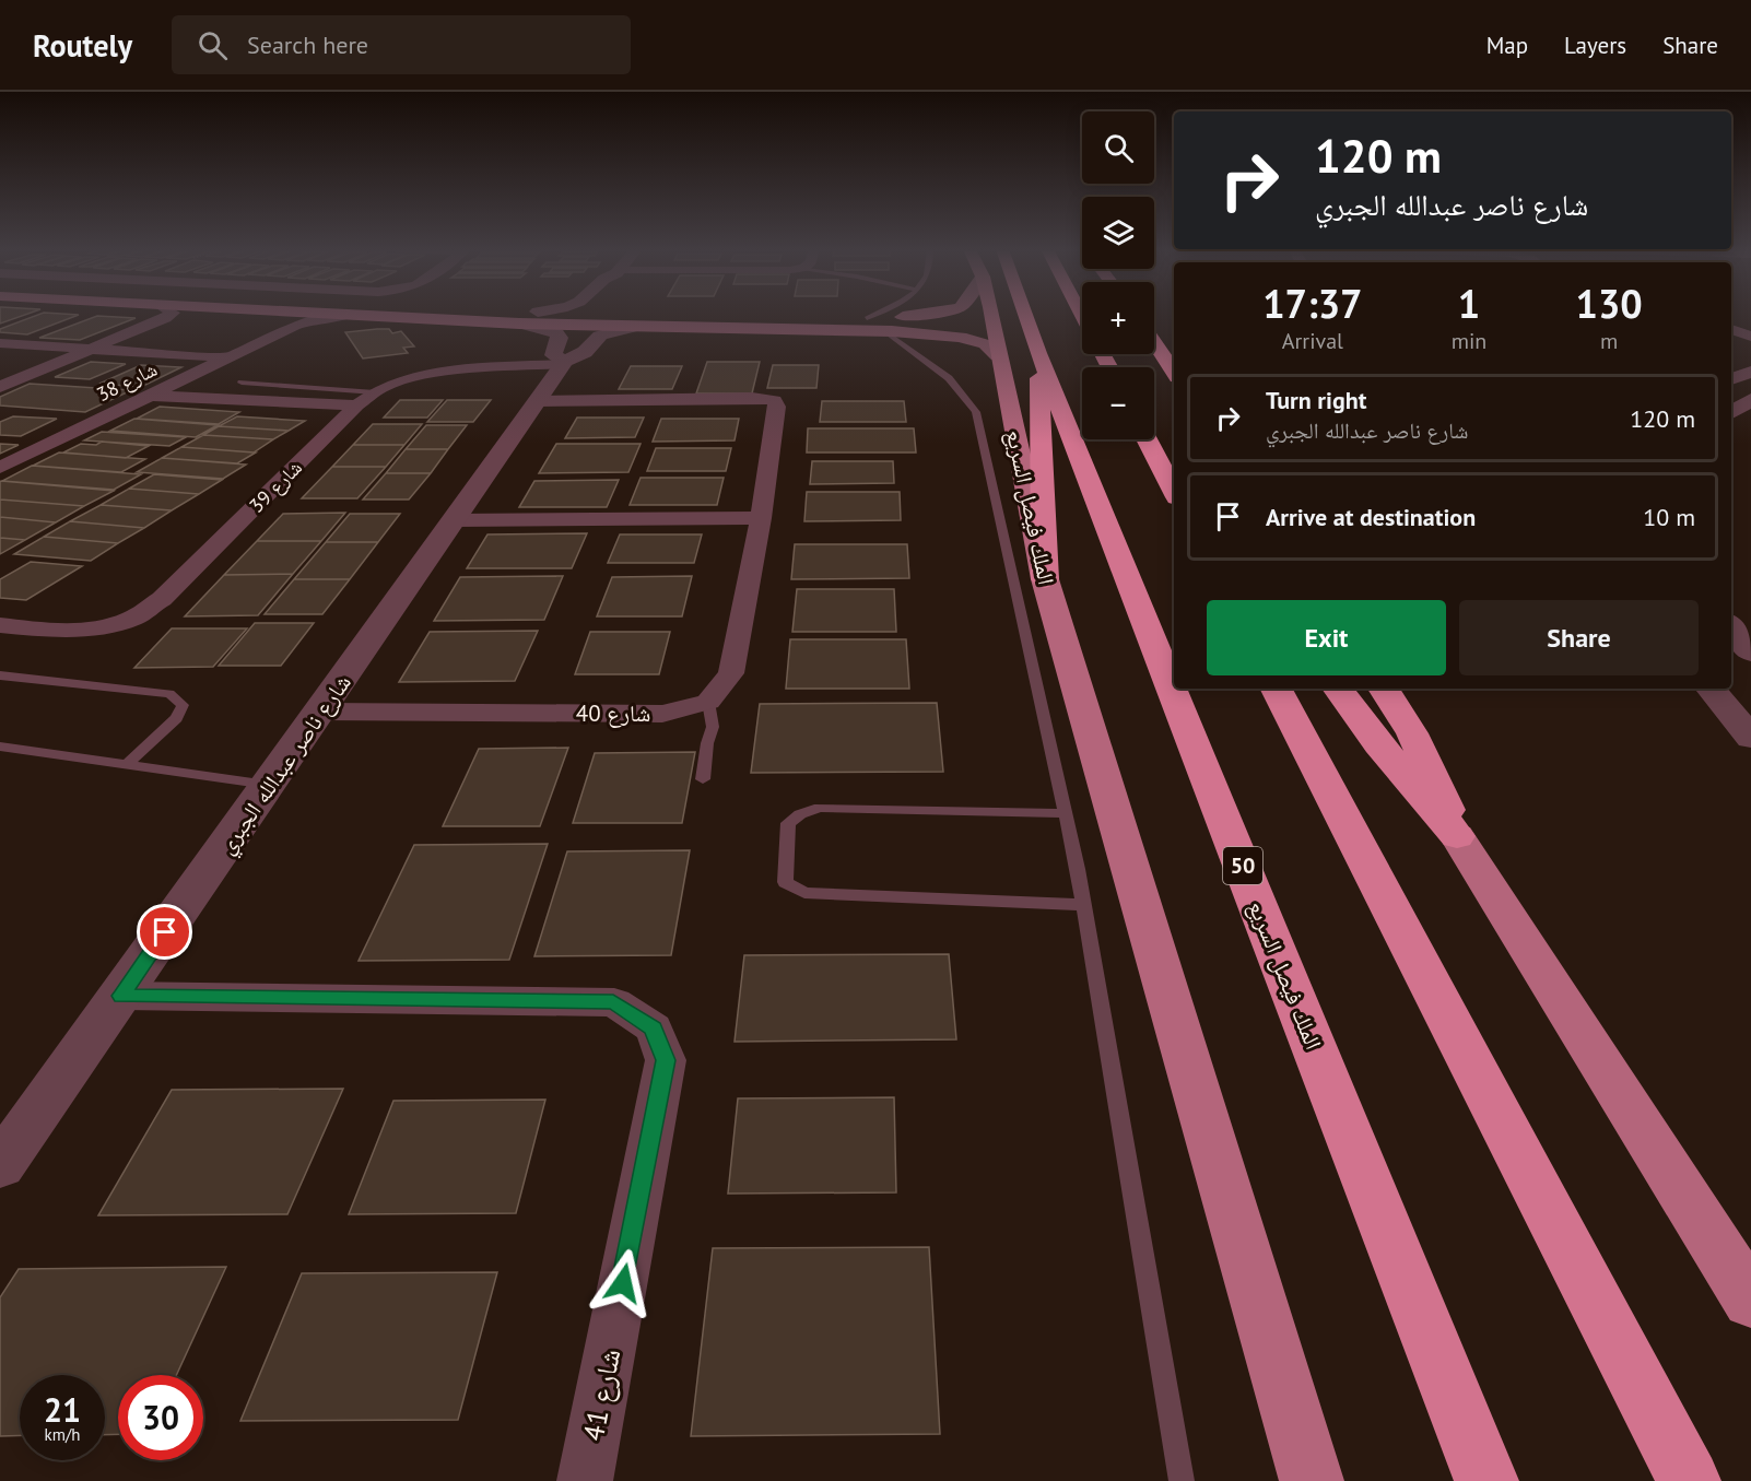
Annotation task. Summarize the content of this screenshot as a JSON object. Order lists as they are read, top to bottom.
{
  "streets": {
    "highway": ["الملك فيصل السريع", "50"],
    "street": [
      "شارع 38",
      "شارع 39",
      "شارع 40",
      "شارع ناصر عبدالله الجبري",
      "شارع 41"
    ]
  },
  "crossings": [
    ["شارع 39", "شارع ناصر عبدالله الجبري"],
    ["شارع 40", "شارع ناصر عبدالله الجبري"],
    ["شارع ناصر عبدالله الجبري", "شارع 41"]
  ],
  "page": {
    "header": "Routely",
    "search": "Search here",
    "nav": ["Map", "Layers", "Share"],
    "map_buttons": ["+", "−"],
    "turn": ["120 m", "شارع ناصر عبدالله الجبري"],
    "eta": [
      "17:37",
      "Arrival",
      "1",
      "min",
      "130",
      "m"
    ],
    "list": [
      {
        "name": "Turn right",
        "note": "شارع ناصر عبدالله الجبري",
        "value": "120 m"
      },
      {
        "name": "Arrive at destination",
        "value": "10 m"
      }
    ],
    "buttons": ["Exit", "Share"],
    "speed": "21 km/h",
    "limit": "30"
  }
}
